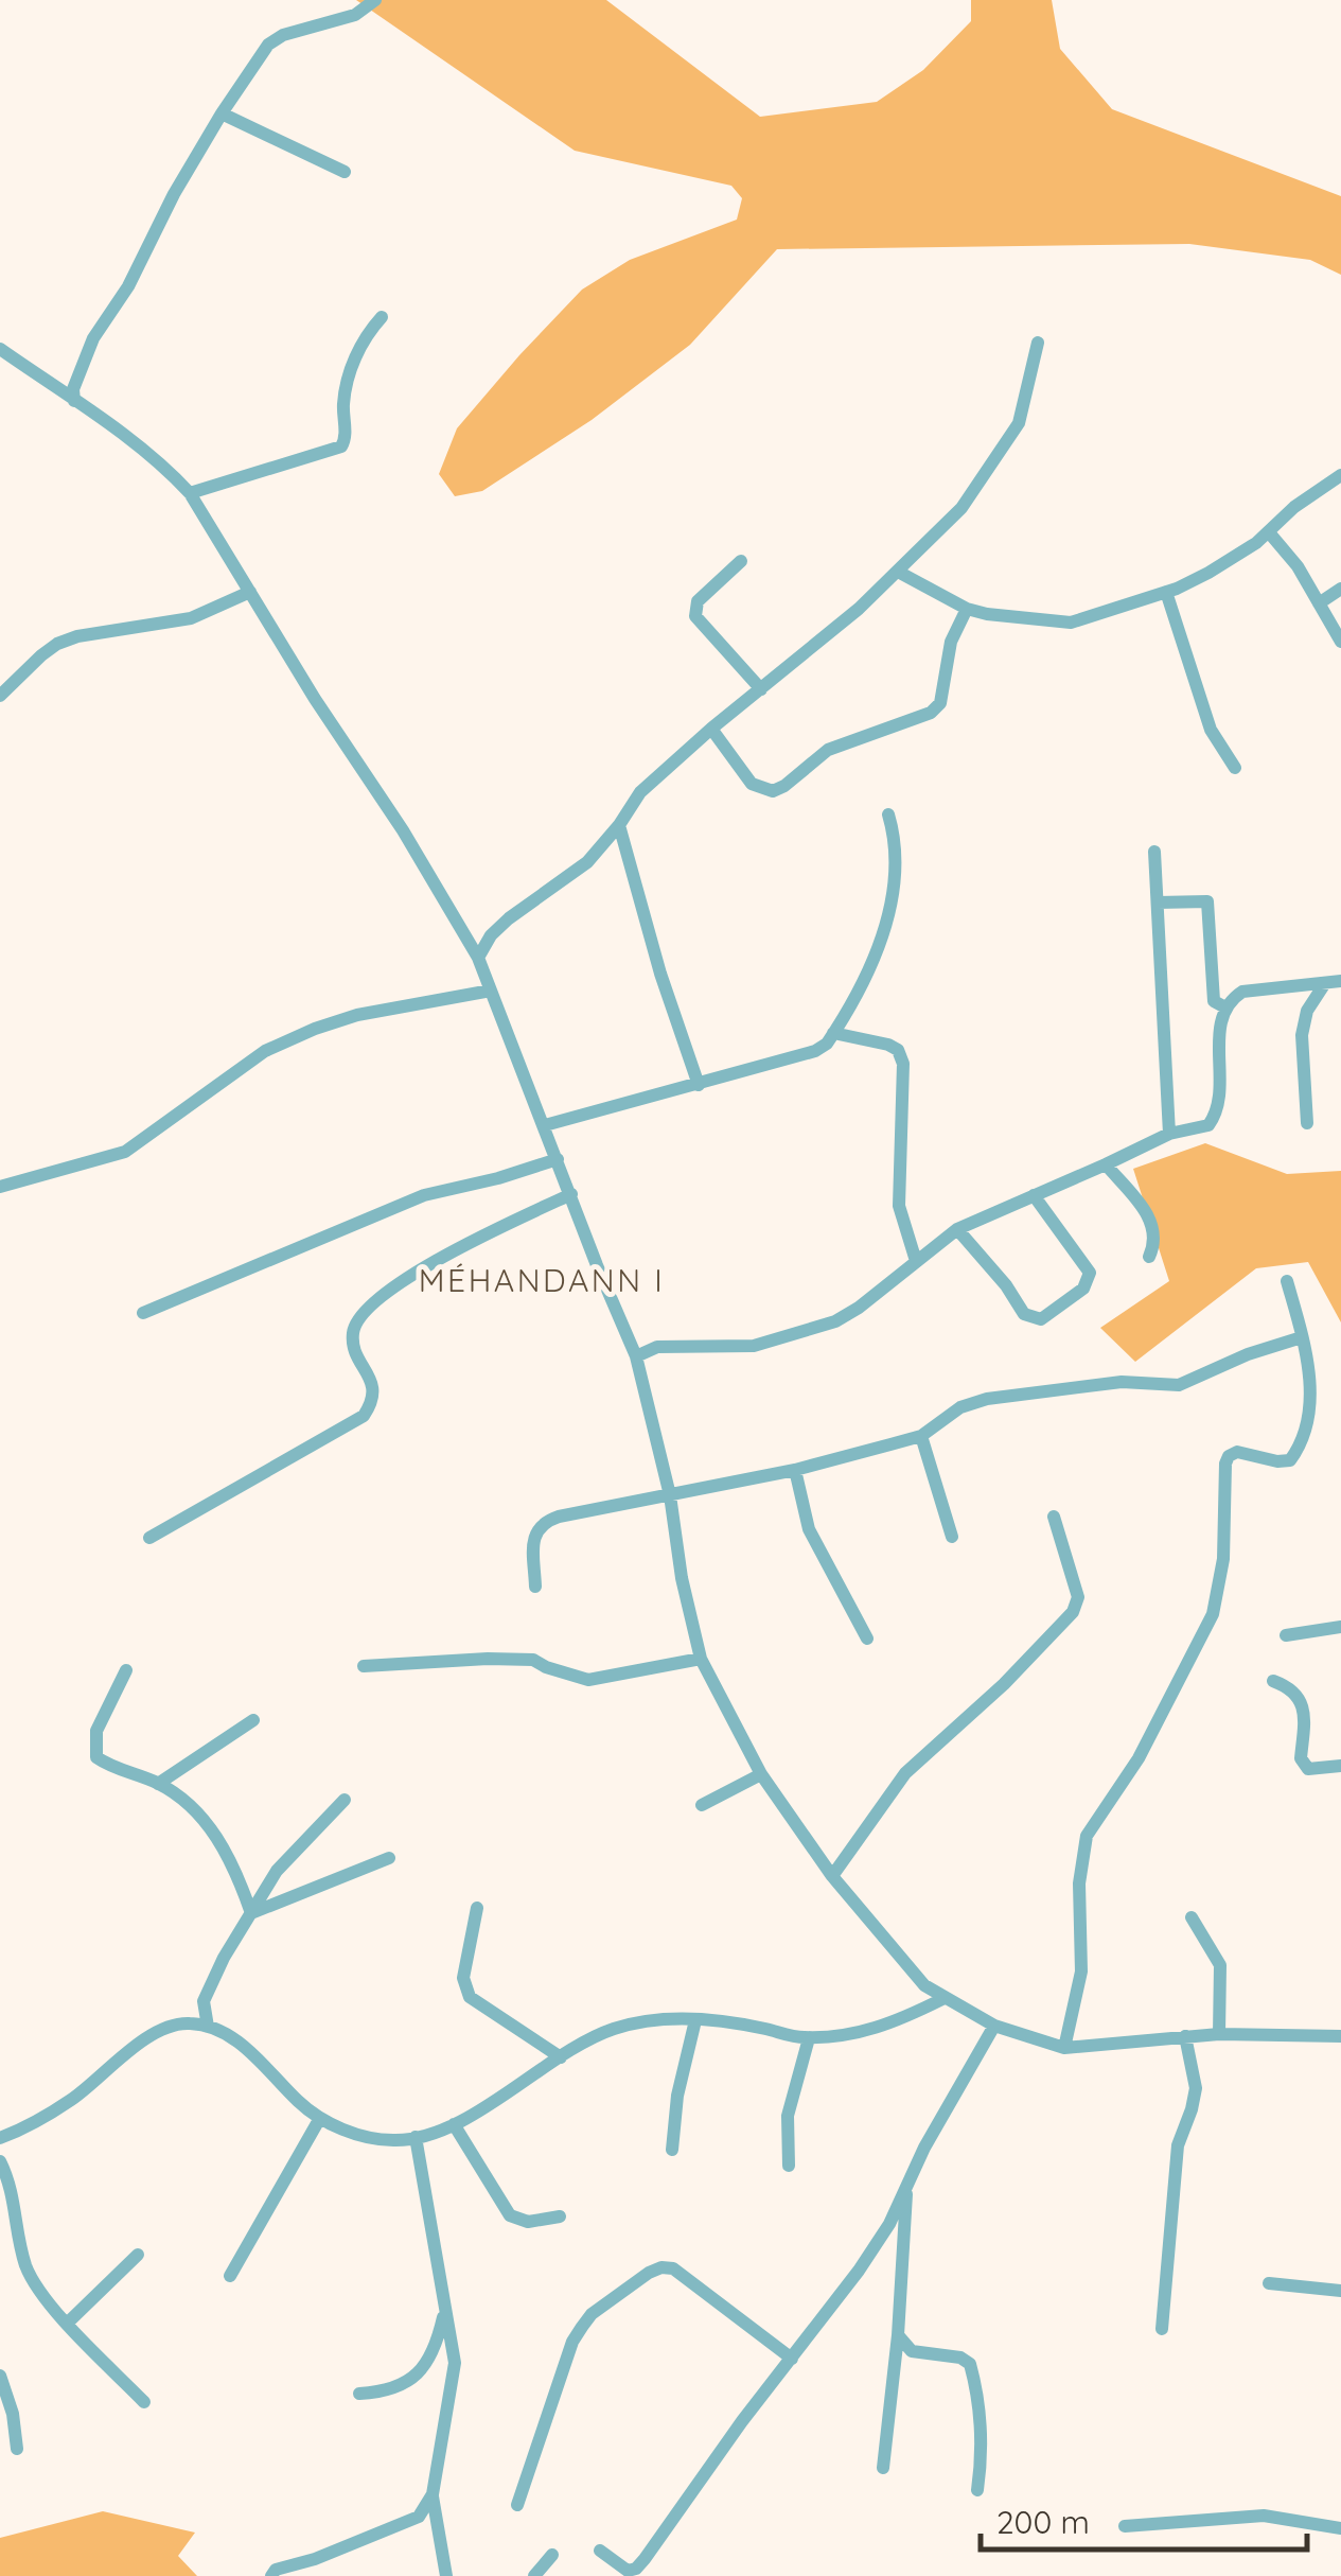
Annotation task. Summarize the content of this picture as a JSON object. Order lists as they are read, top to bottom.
{
  "districts": ["MÉHANDANN I"],
  "scale_bar": "200 m"
}
